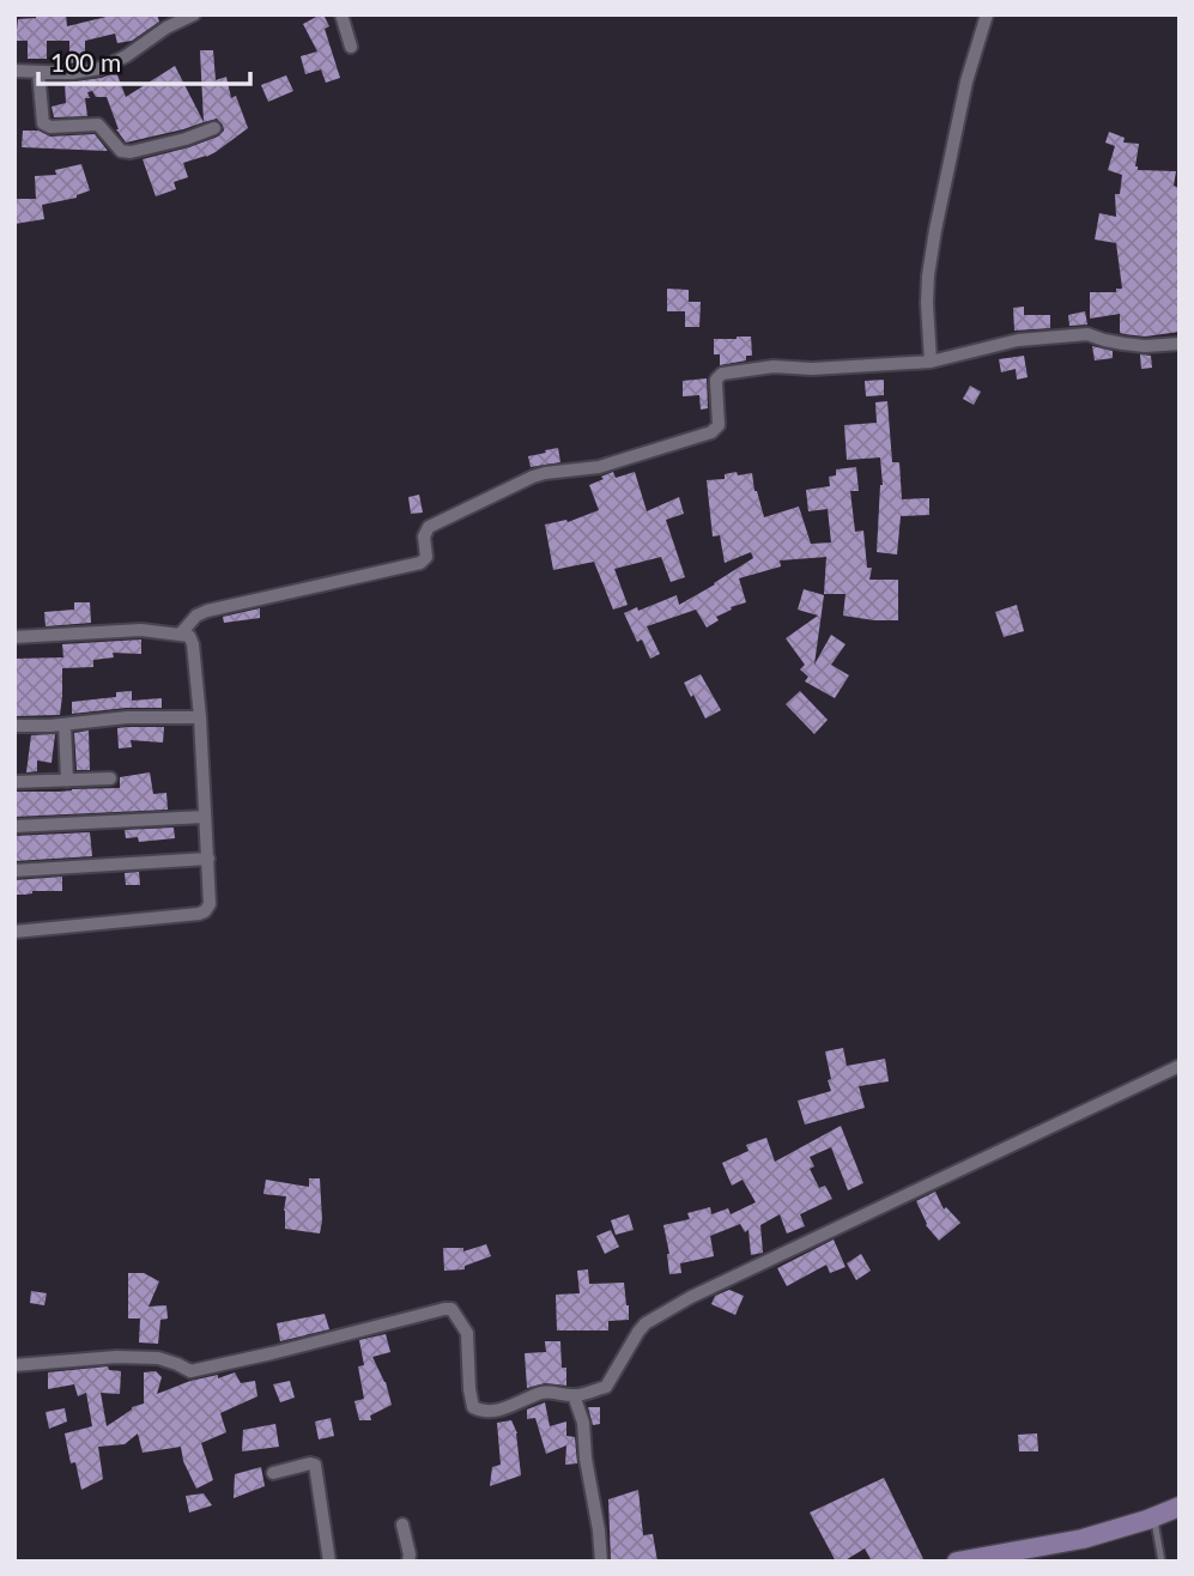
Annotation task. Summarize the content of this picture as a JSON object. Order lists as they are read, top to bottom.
{
  "scale_bar": "100 m"
}
